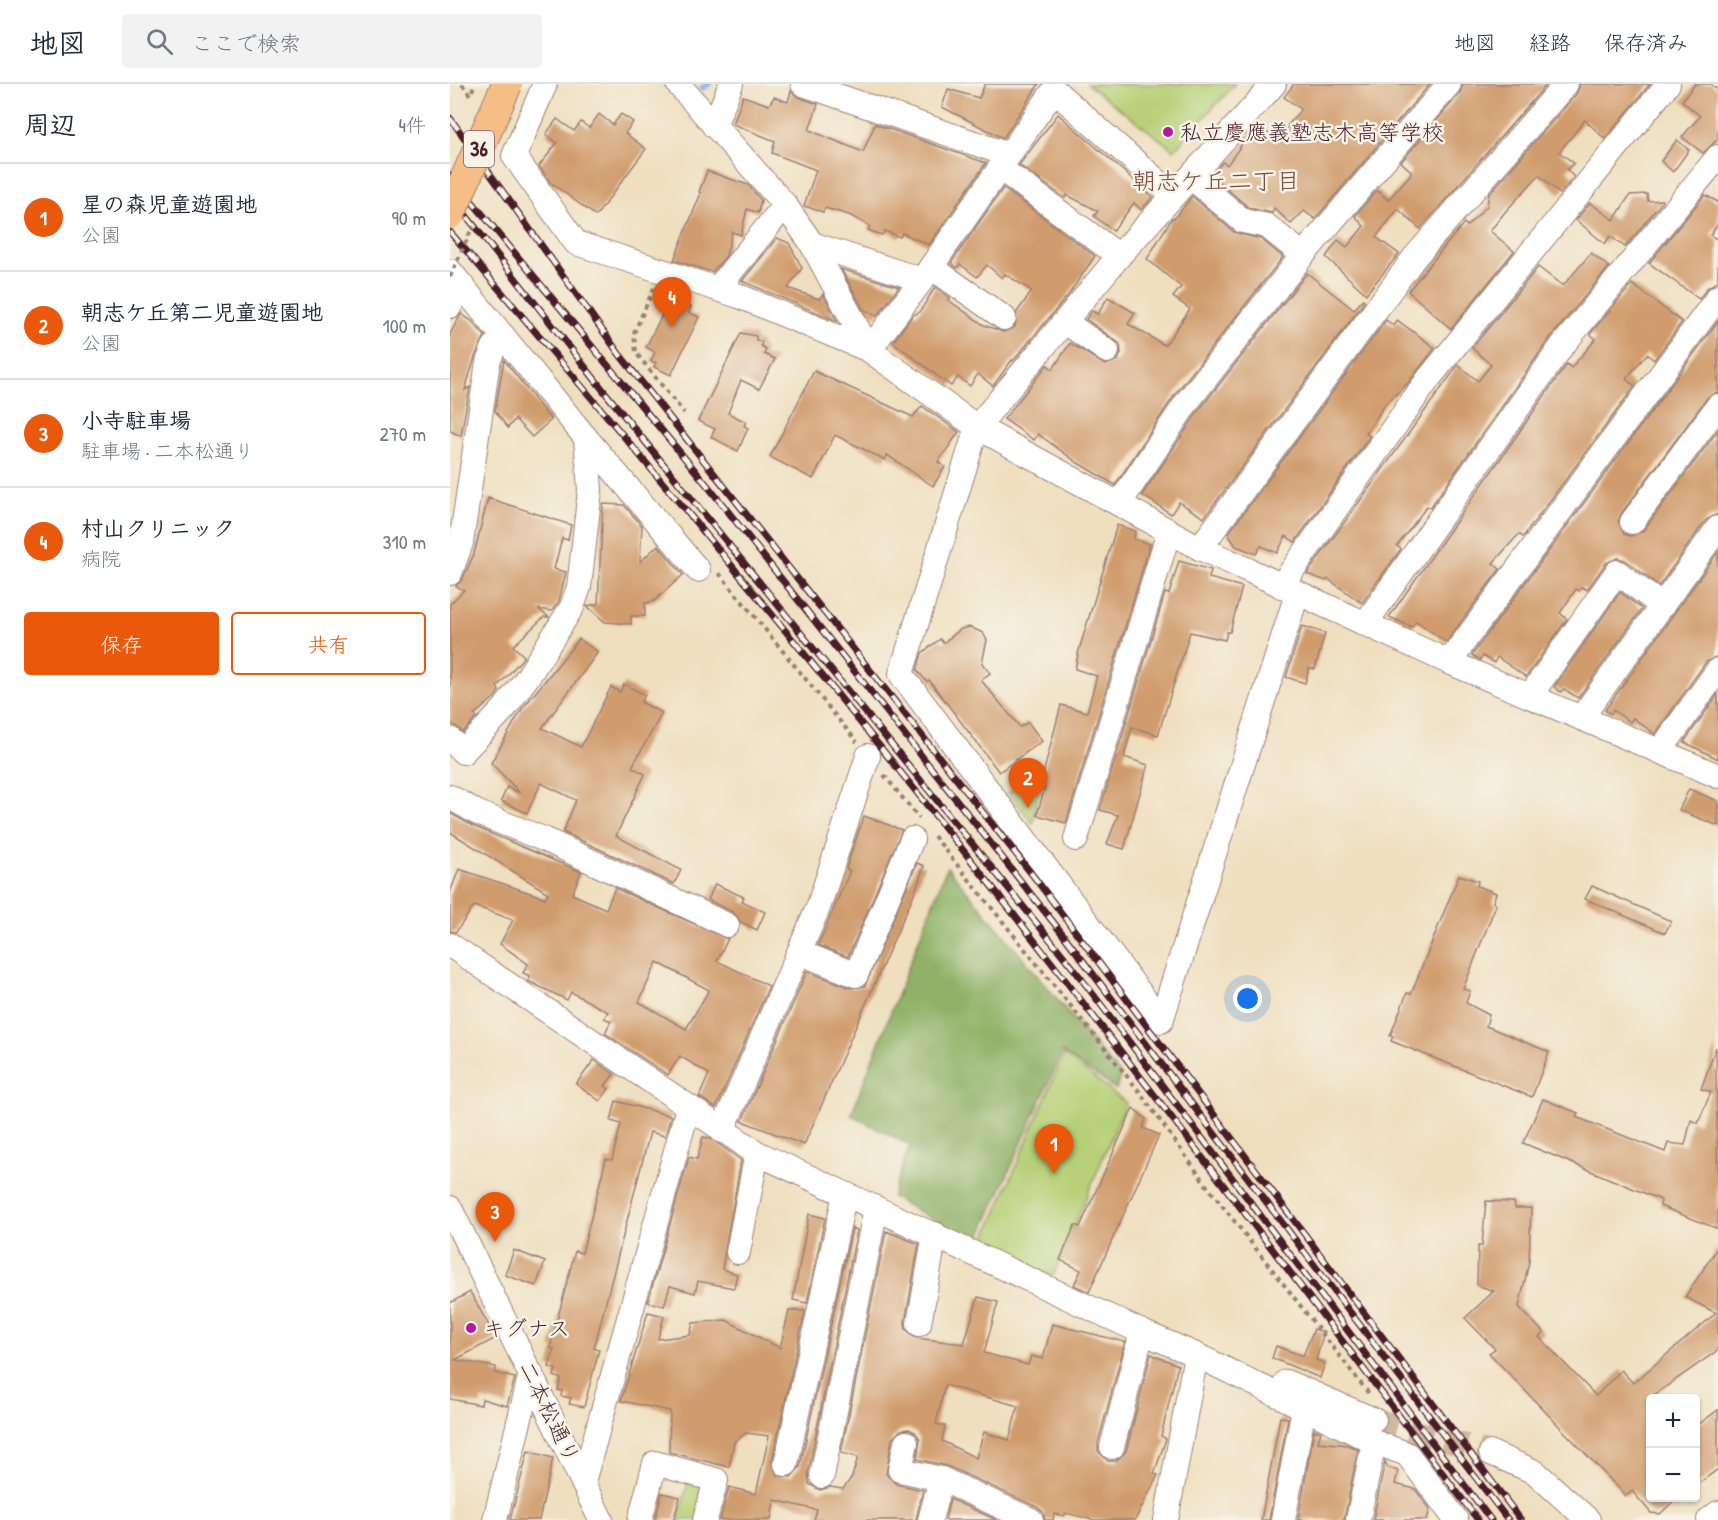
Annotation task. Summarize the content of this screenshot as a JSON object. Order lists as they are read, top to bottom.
{
  "streets": {
    "main road": ["36"],
    "street": ["二本松通り"]
  },
  "districts": ["朝志ケ丘二丁目"],
  "places": ["私立慶應義塾志木高等学校", "キグナス"],
  "page": {
    "header": "地図",
    "search": "ここで検索",
    "nav": ["地図", "経路", "保存済み"],
    "heading": ["周辺", "4件"],
    "list": [
      {
        "mark": "1",
        "name": "星の森児童遊園地",
        "note": "公園",
        "value": "90 m"
      },
      {
        "mark": "2",
        "name": "朝志ケ丘第二児童遊園地",
        "note": "公園",
        "value": "100 m"
      },
      {
        "mark": "3",
        "name": "小寺駐車場",
        "note": "駐車場 · 二本松通り",
        "value": "270 m"
      },
      {
        "mark": "4",
        "name": "村山クリニック",
        "note": "病院",
        "value": "310 m"
      }
    ],
    "pins": [
      "4",
      "2",
      "1",
      "3"
    ],
    "buttons": ["保存", "共有"],
    "map_buttons": ["+", "−"]
  }
}
